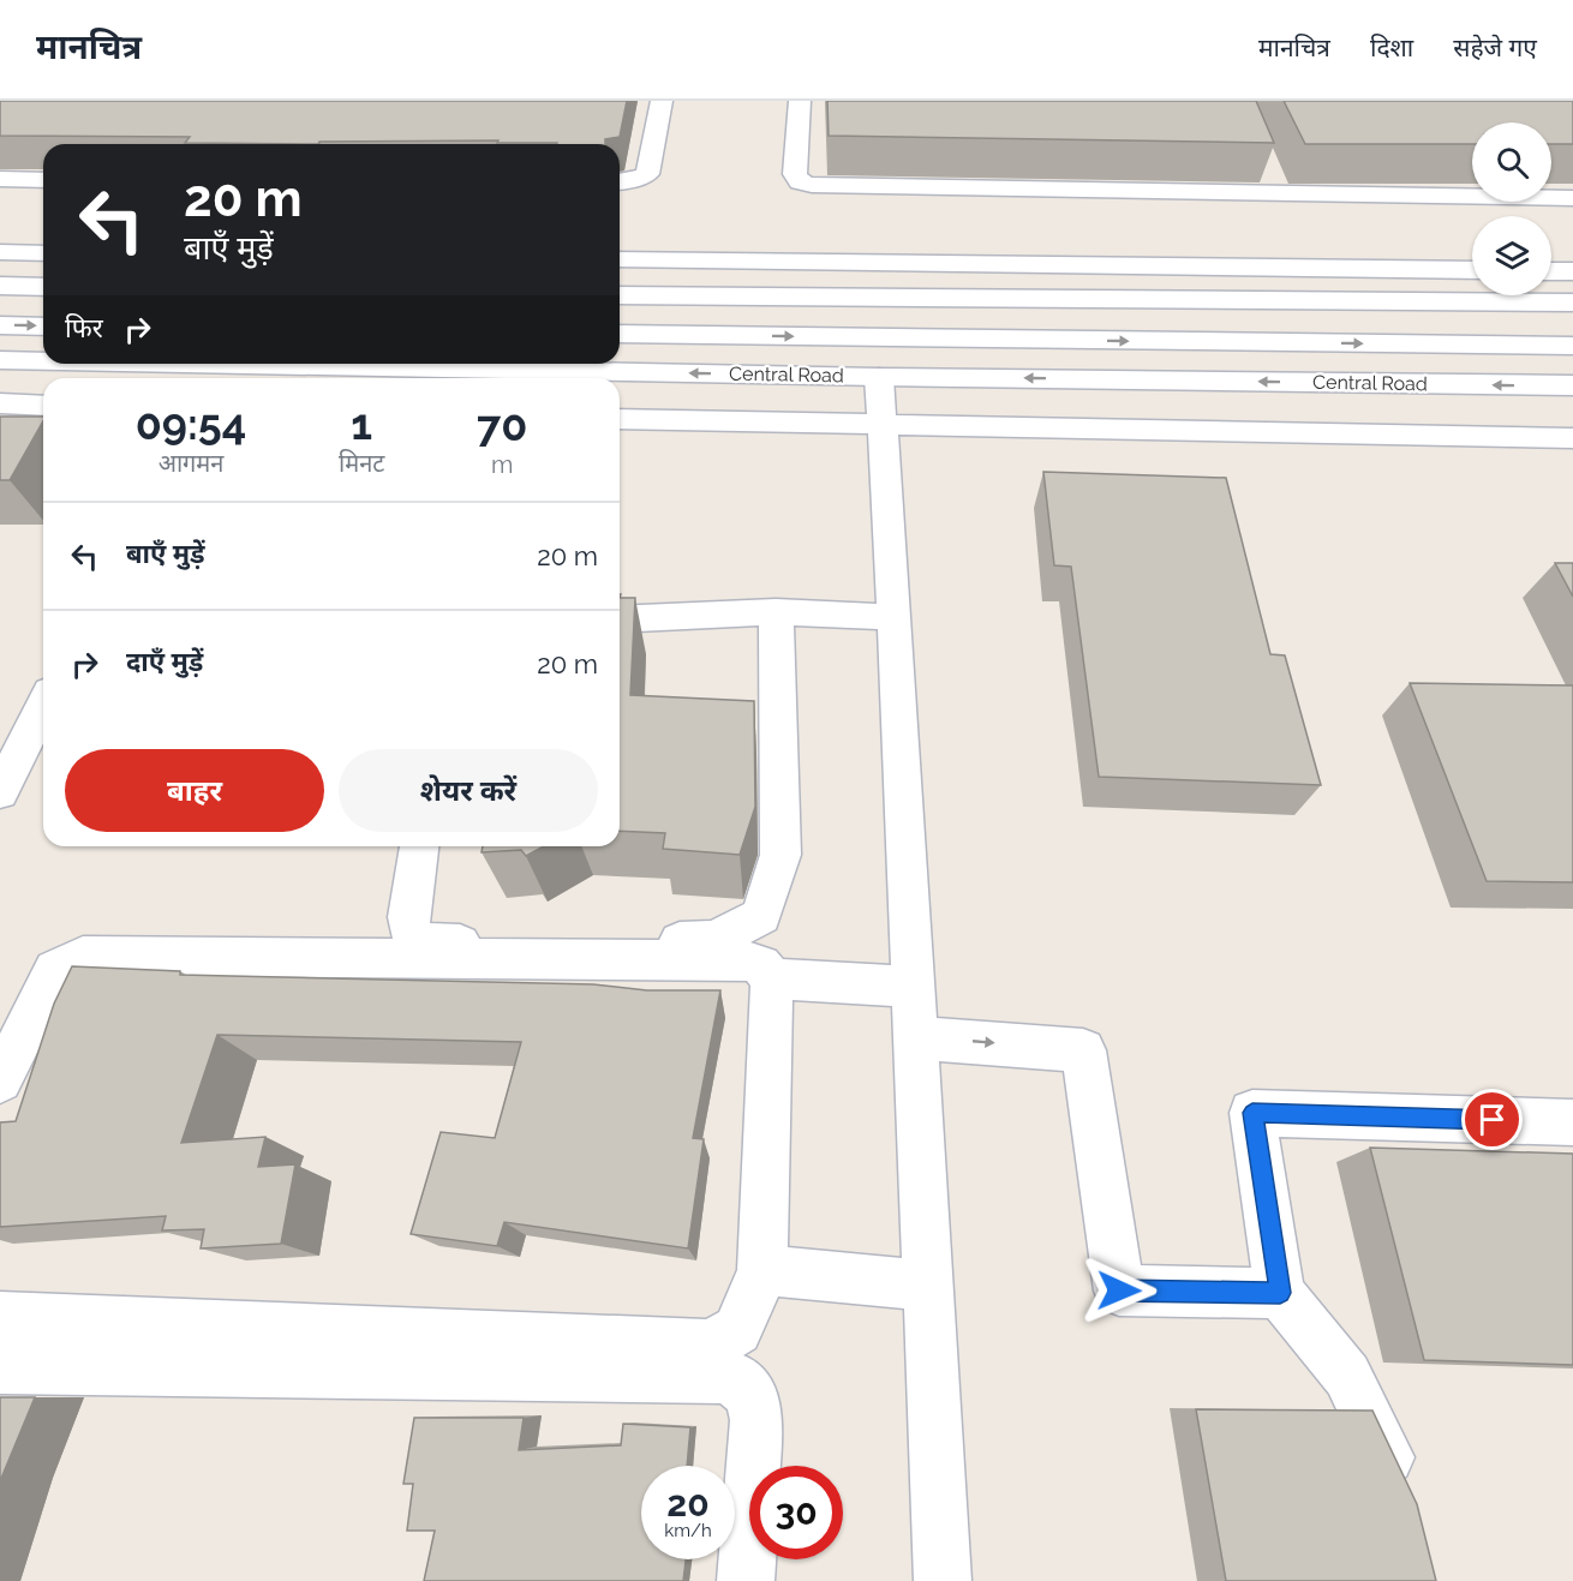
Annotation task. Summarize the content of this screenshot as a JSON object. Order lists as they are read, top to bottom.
{
  "streets": {
    "street": ["Central Road"]
  },
  "page": {
    "header": "मानचित्र",
    "nav": ["मानचित्र", "दिशा", "सहेजे गए"],
    "turn": ["20 m", "बाएँ मुड़ें"],
    "then": "फिर",
    "eta": [
      "09:54",
      "आगमन",
      "1",
      "मिनट",
      "70",
      "m"
    ],
    "list": [
      {
        "name": "बाएँ मुड़ें",
        "value": "20 m"
      },
      {
        "name": "दाएँ मुड़ें",
        "value": "20 m"
      }
    ],
    "buttons": ["बाहर", "शेयर करें"],
    "speed": "20 km/h",
    "limit": "30"
  }
}
